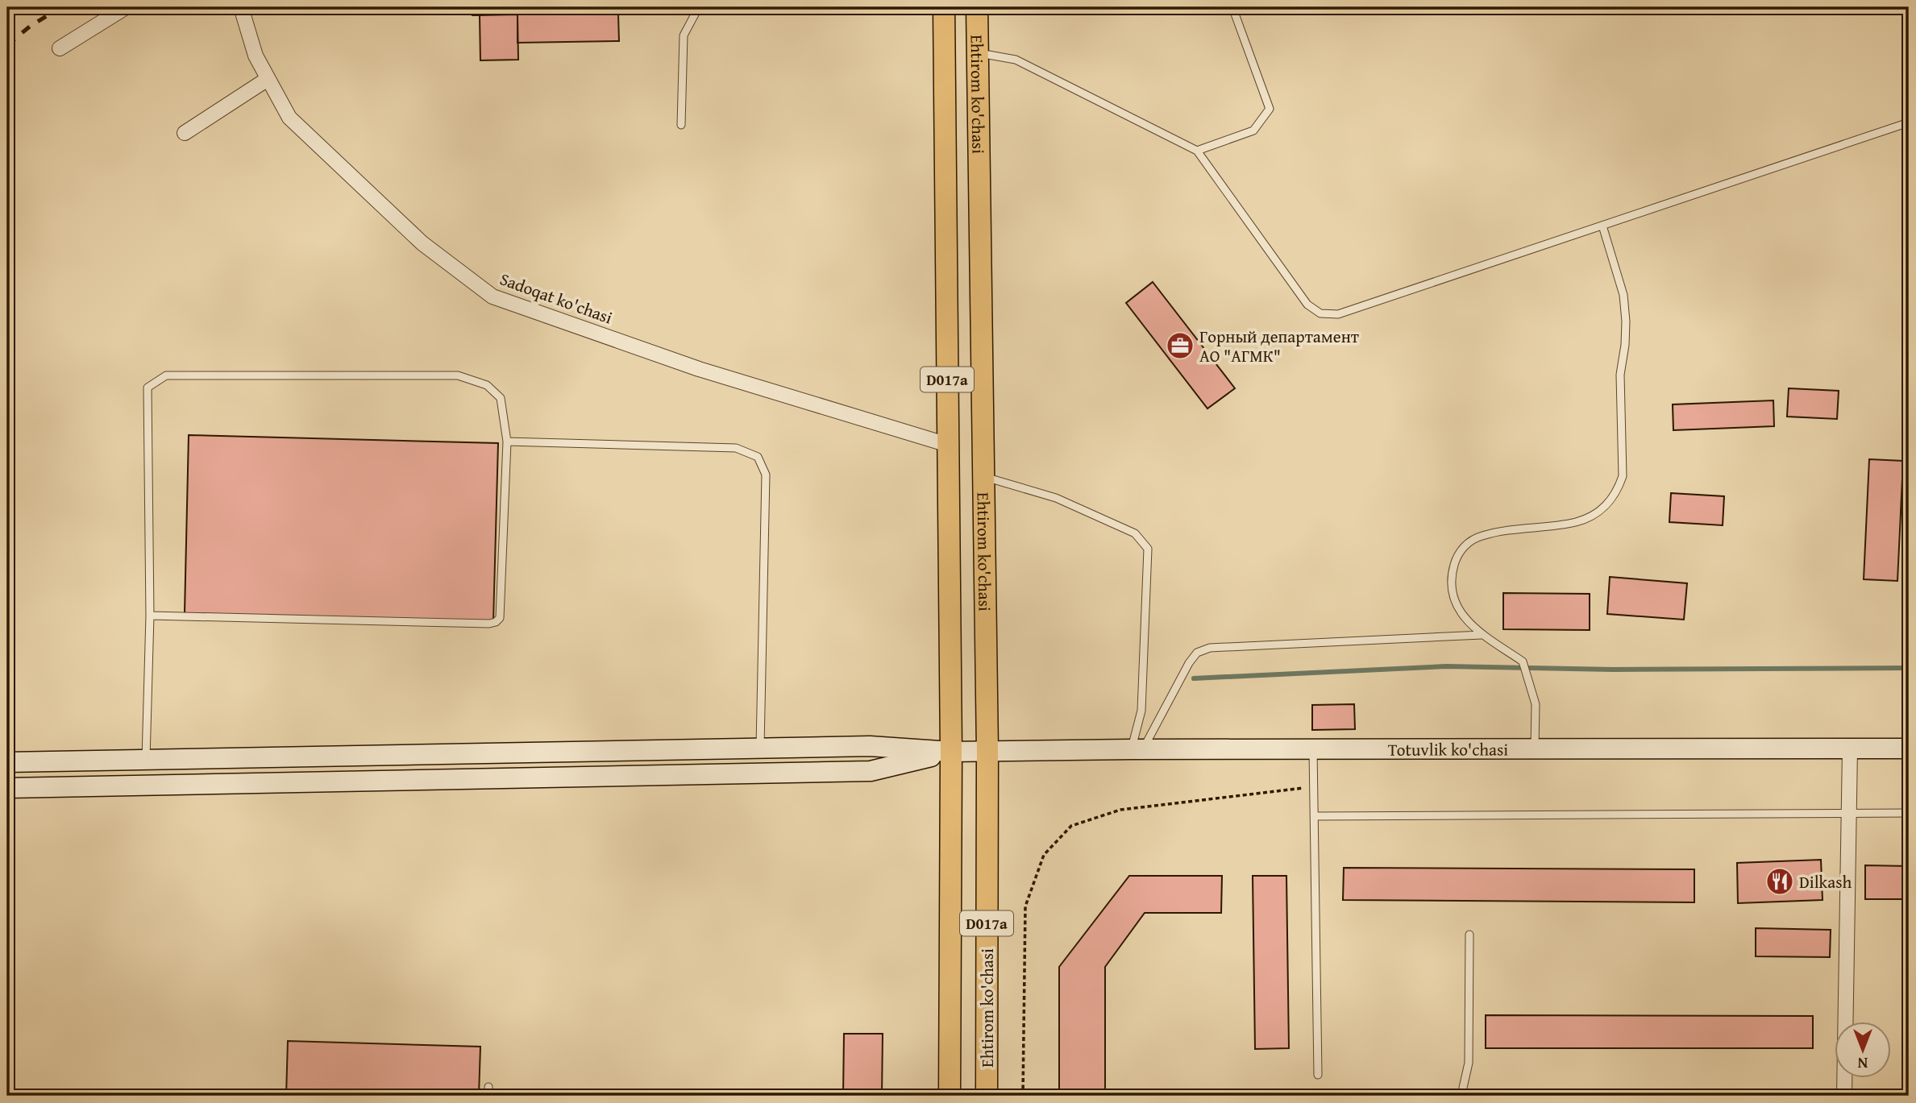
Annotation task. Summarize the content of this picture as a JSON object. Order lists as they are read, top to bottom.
{
  "streets": {
    "main road": ["Ehtirom ko'chasi", "D017a", "Totuvlik ko'chasi"],
    "street": ["Sadoqat ko'chasi"]
  },
  "crossings": [
    ["Ehtirom ko'chasi", "Sadoqat ko'chasi"],
    ["Ehtirom ko'chasi", "Totuvlik ko'chasi"]
  ],
  "places": {
    "office": ["Горный департамент АО \"АГМК\""],
    "restaurant": ["Dilkash"]
  },
  "north": "bottom"
}
